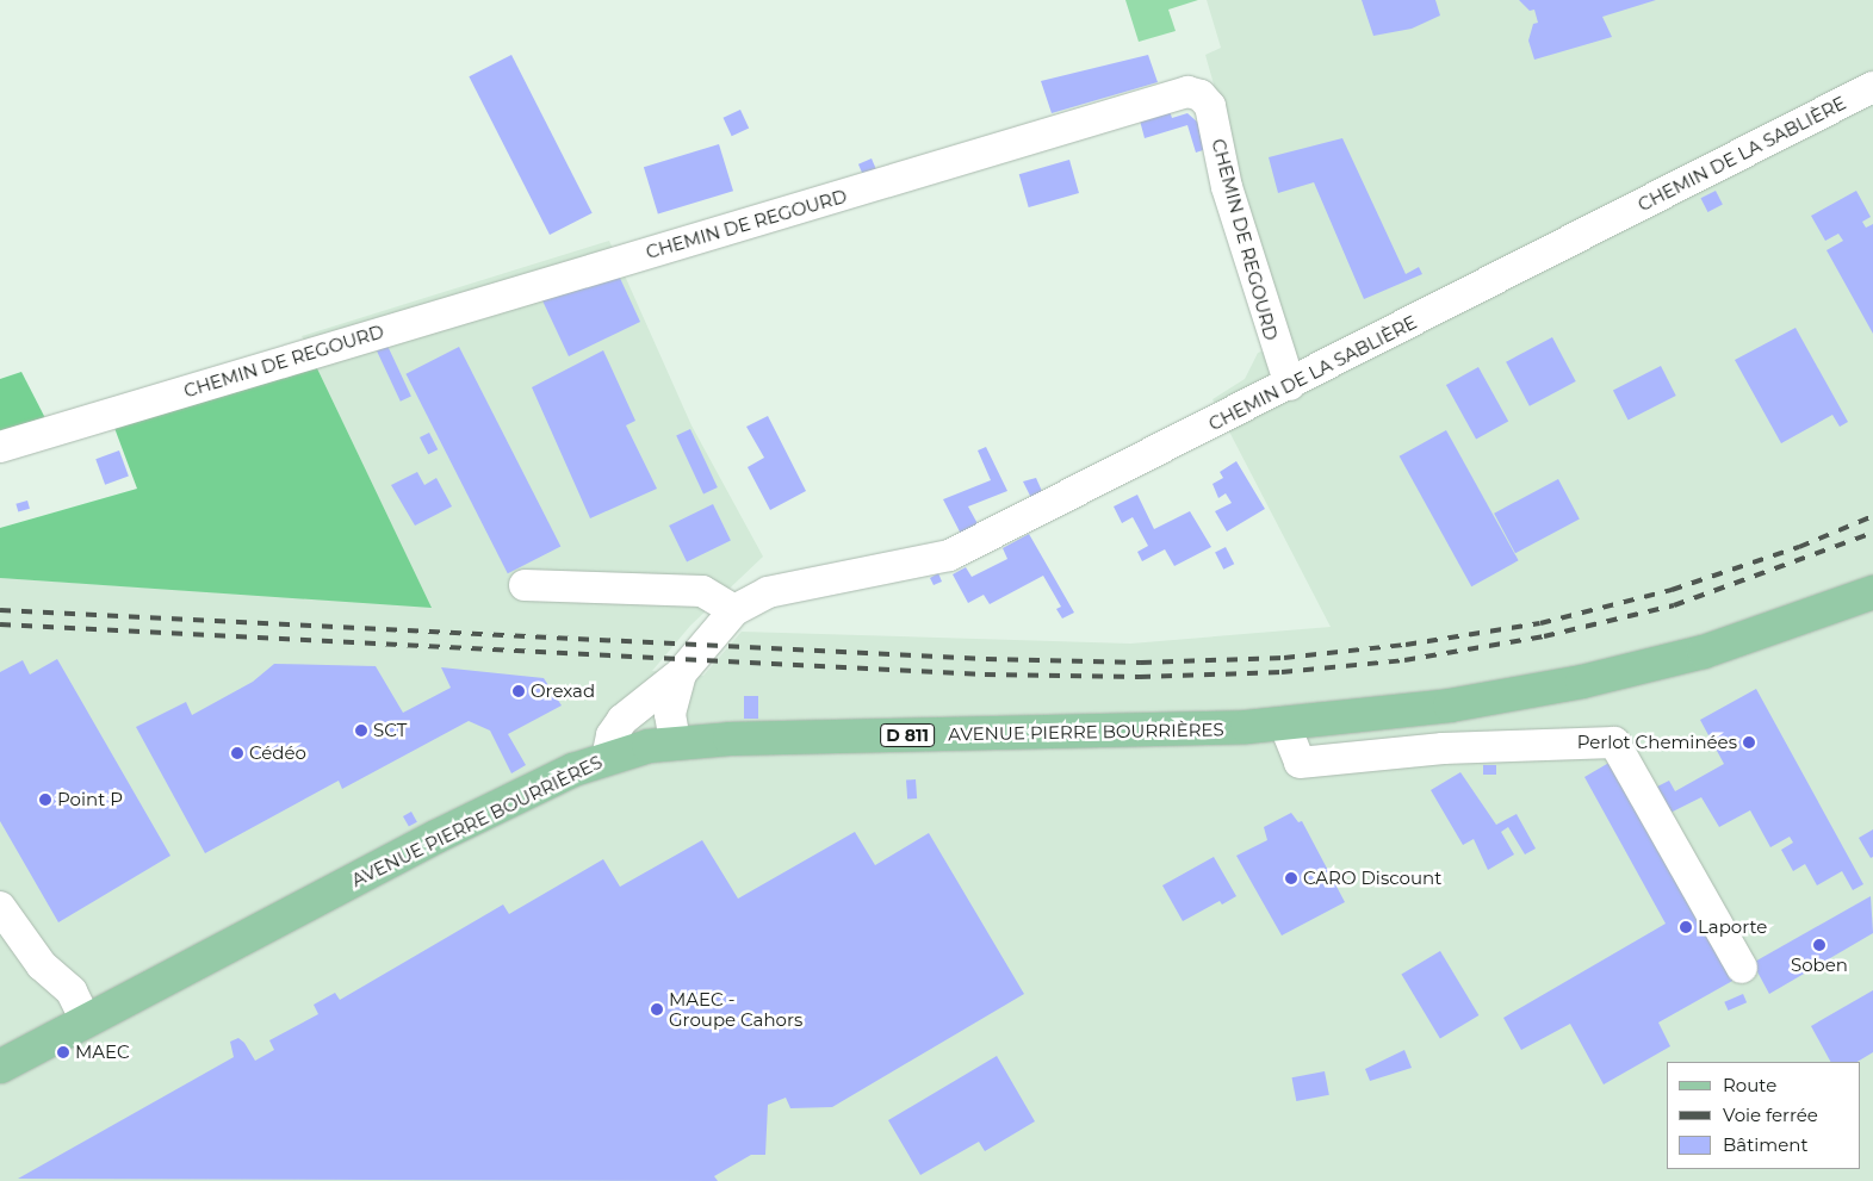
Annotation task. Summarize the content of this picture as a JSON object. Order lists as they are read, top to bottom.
{
  "streets": {
    "main road": ["AVENUE PIERRE BOURRIÈRES", "D 811"],
    "street": ["CHEMIN DE LA SABLIÈRE", "CHEMIN DE REGOURD"]
  },
  "crossings": [
    ["CHEMIN DE LA SABLIÈRE", "CHEMIN DE REGOURD"],
    ["CHEMIN DE LA SABLIÈRE", "AVENUE PIERRE BOURRIÈRES"]
  ],
  "places": [
    "Orexad",
    "SCT",
    "Perlot Cheminées",
    "Cédéo",
    "Point P",
    "CARO Discount",
    "Laporte",
    "Soben",
    "MAEC - Groupe Cahors",
    "MAEC"
  ],
  "legend": ["Route", "Voie ferrée", "Bâtiment"]
}
